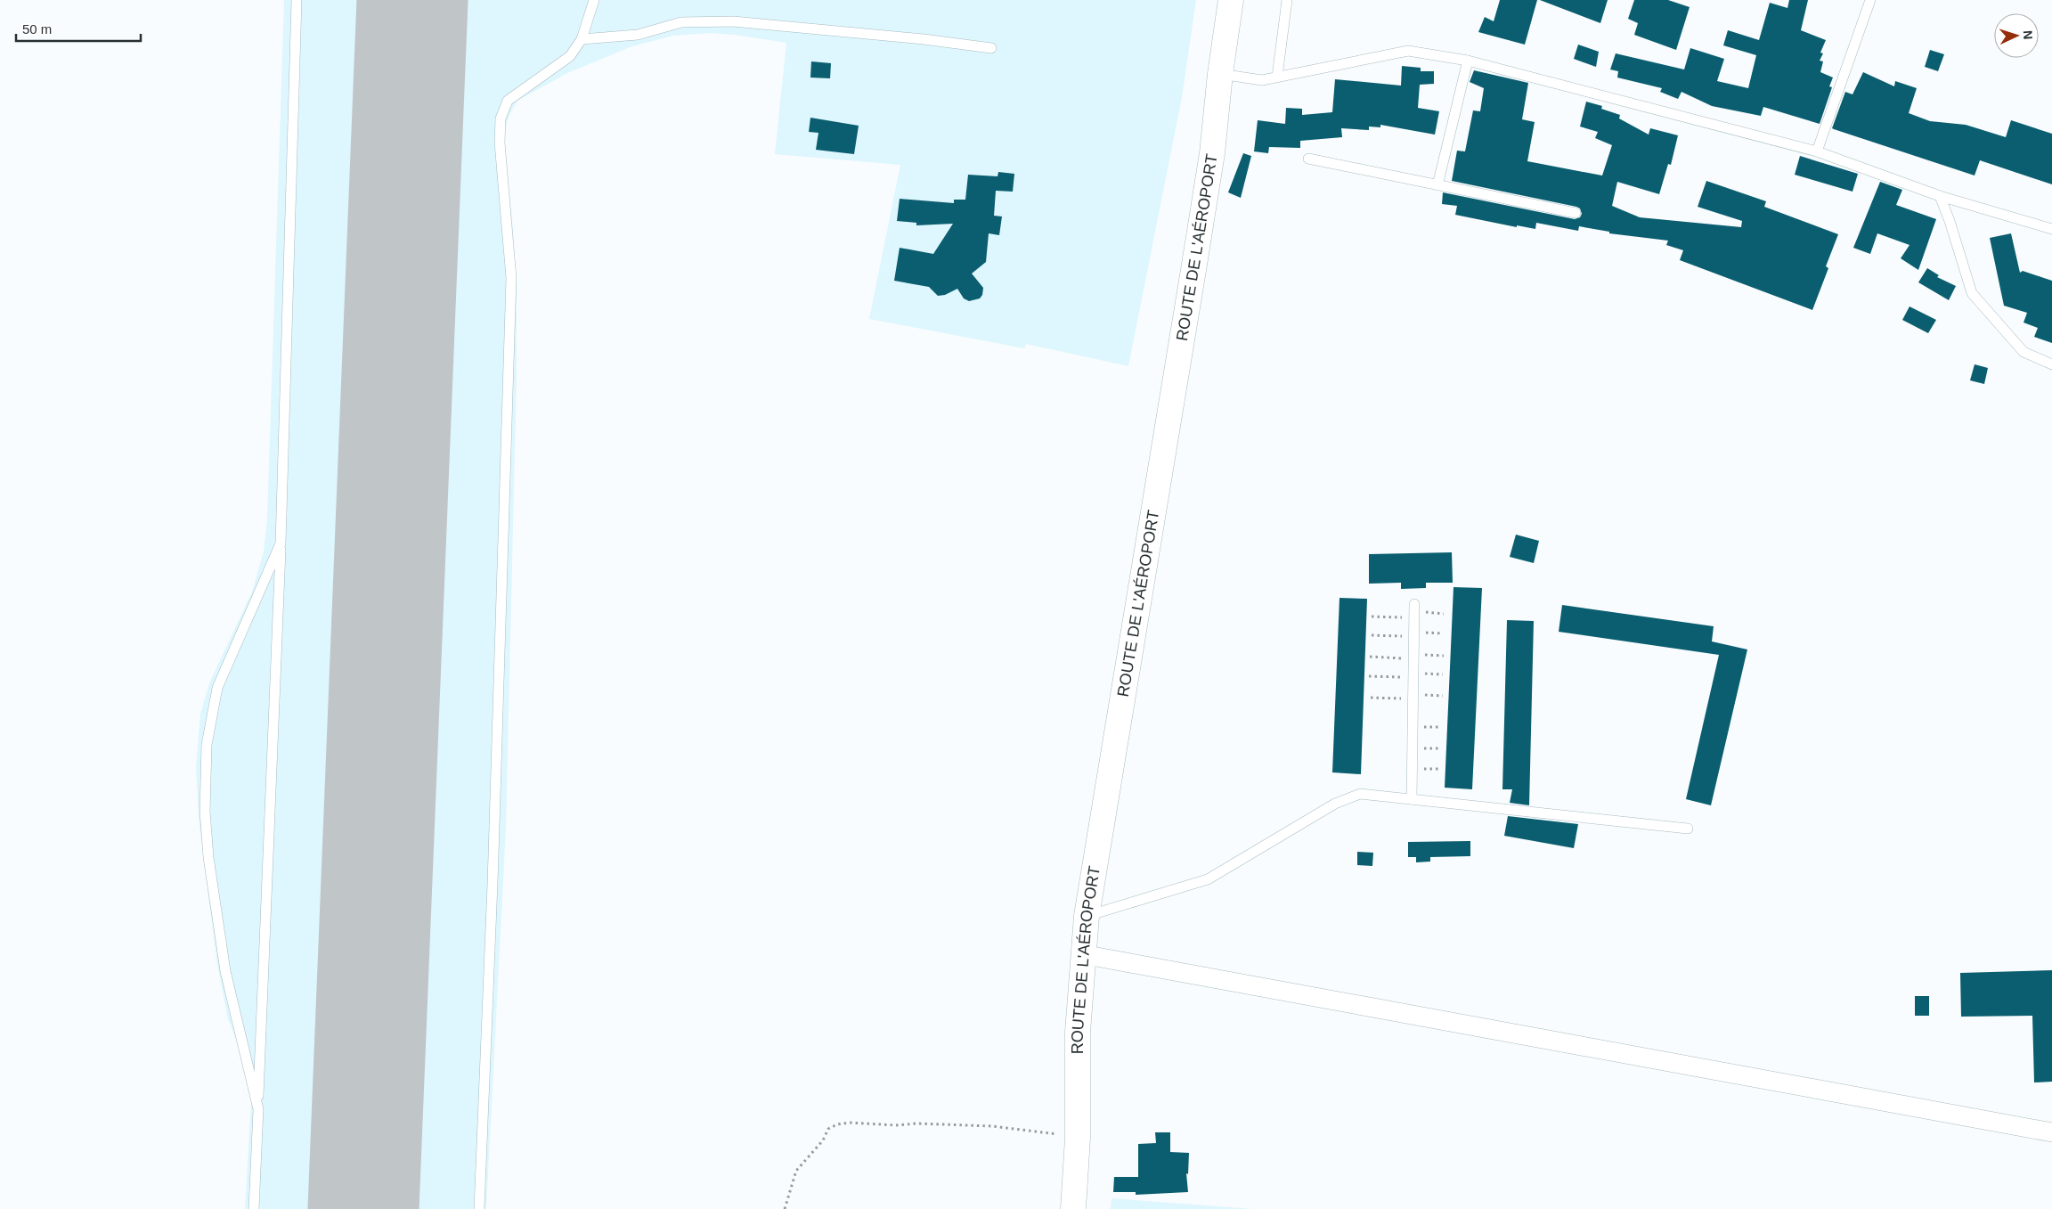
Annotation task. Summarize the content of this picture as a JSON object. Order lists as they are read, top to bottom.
{
  "streets": {
    "street": ["ROUTE DE L'AÉROPORT"]
  },
  "scale_bar": "50 m",
  "north": "right"
}
